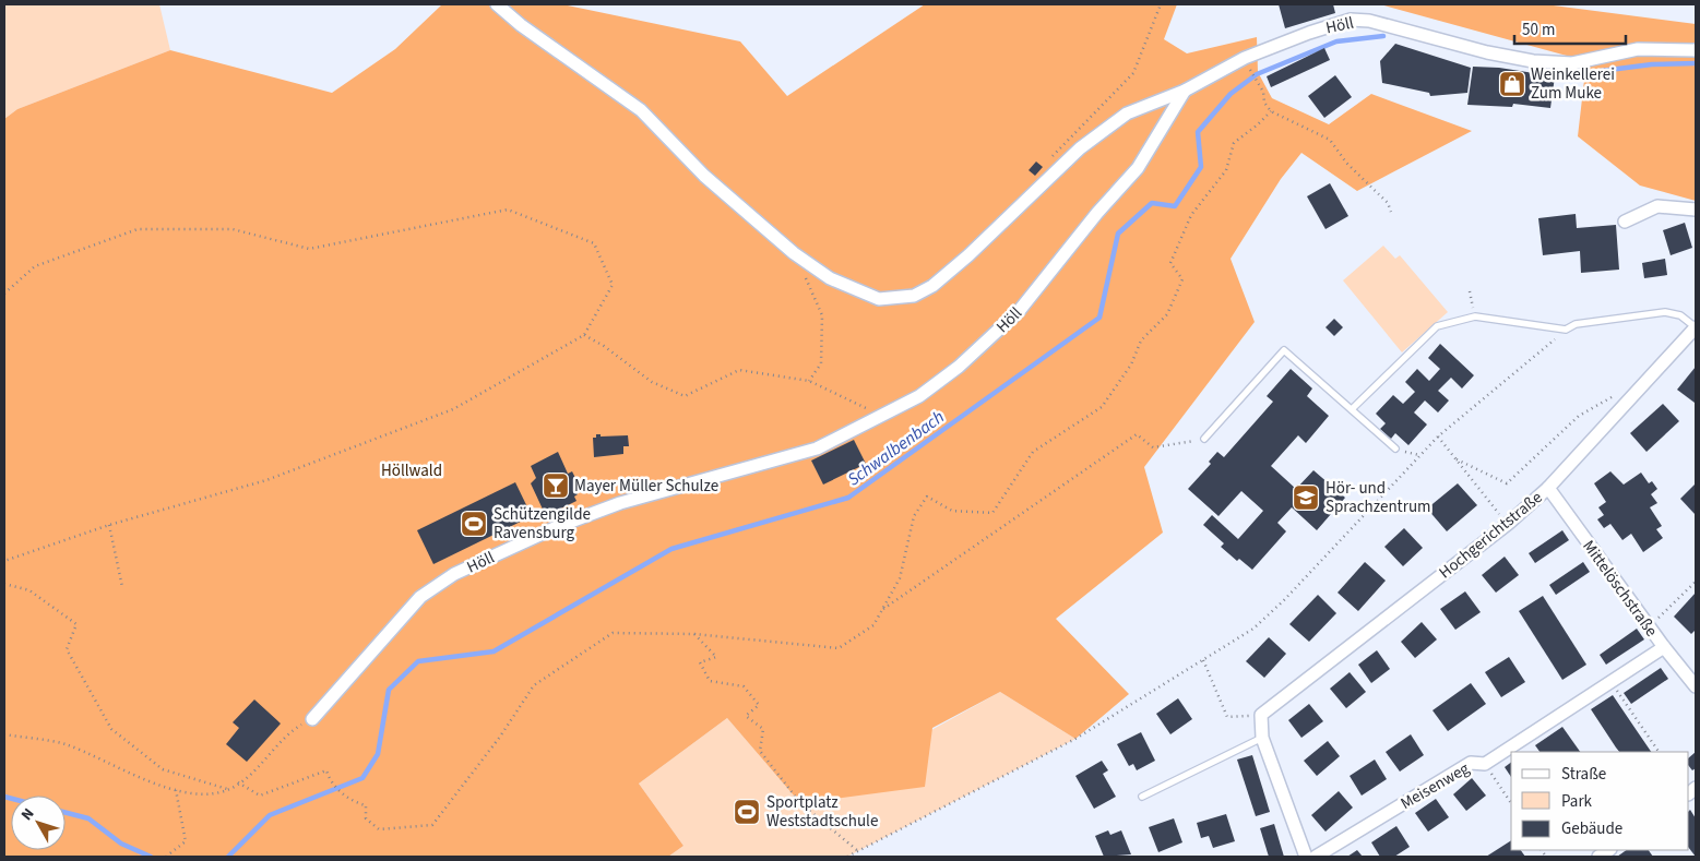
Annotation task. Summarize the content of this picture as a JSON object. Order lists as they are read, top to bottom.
{
  "streets": {
    "street": [
      "Höll",
      "Hochgerichtstraße",
      "Mittelöschstraße",
      "Meisenweg"
    ]
  },
  "crossings": [
    ["Hochgerichtstraße", "Mittelöschstraße"],
    ["Mittelöschstraße", "Meisenweg"]
  ],
  "water": ["Schwalbenbach"],
  "parks": ["Höllwald"],
  "places": {
    "shop": ["Weinkellerei Zum Muke"],
    "bar": ["Mayer Müller Schulze"],
    "school or university": ["Hör- und Sprachzentrum"],
    "sports": ["Schützengilde Ravensburg", "Sportplatz Weststadtschule"]
  },
  "legend": ["Straße", "Park", "Gebäude"],
  "scale_bar": "50 m",
  "north": "top left"
}
